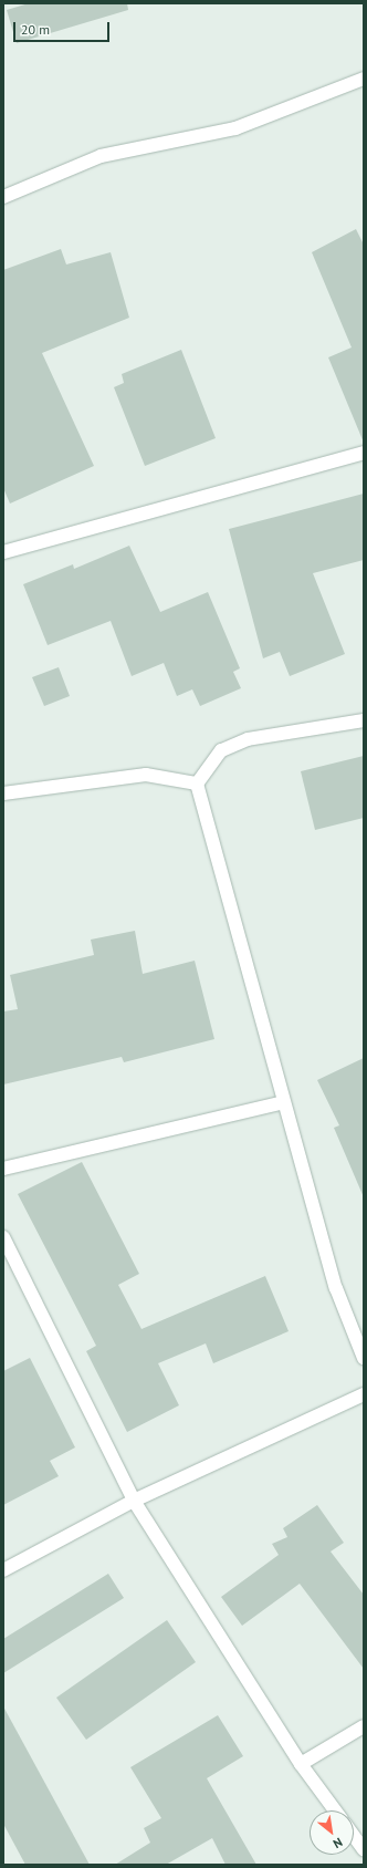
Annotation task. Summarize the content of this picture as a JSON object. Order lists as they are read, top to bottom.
{
  "scale_bar": "20 m",
  "north": "bottom right"
}
